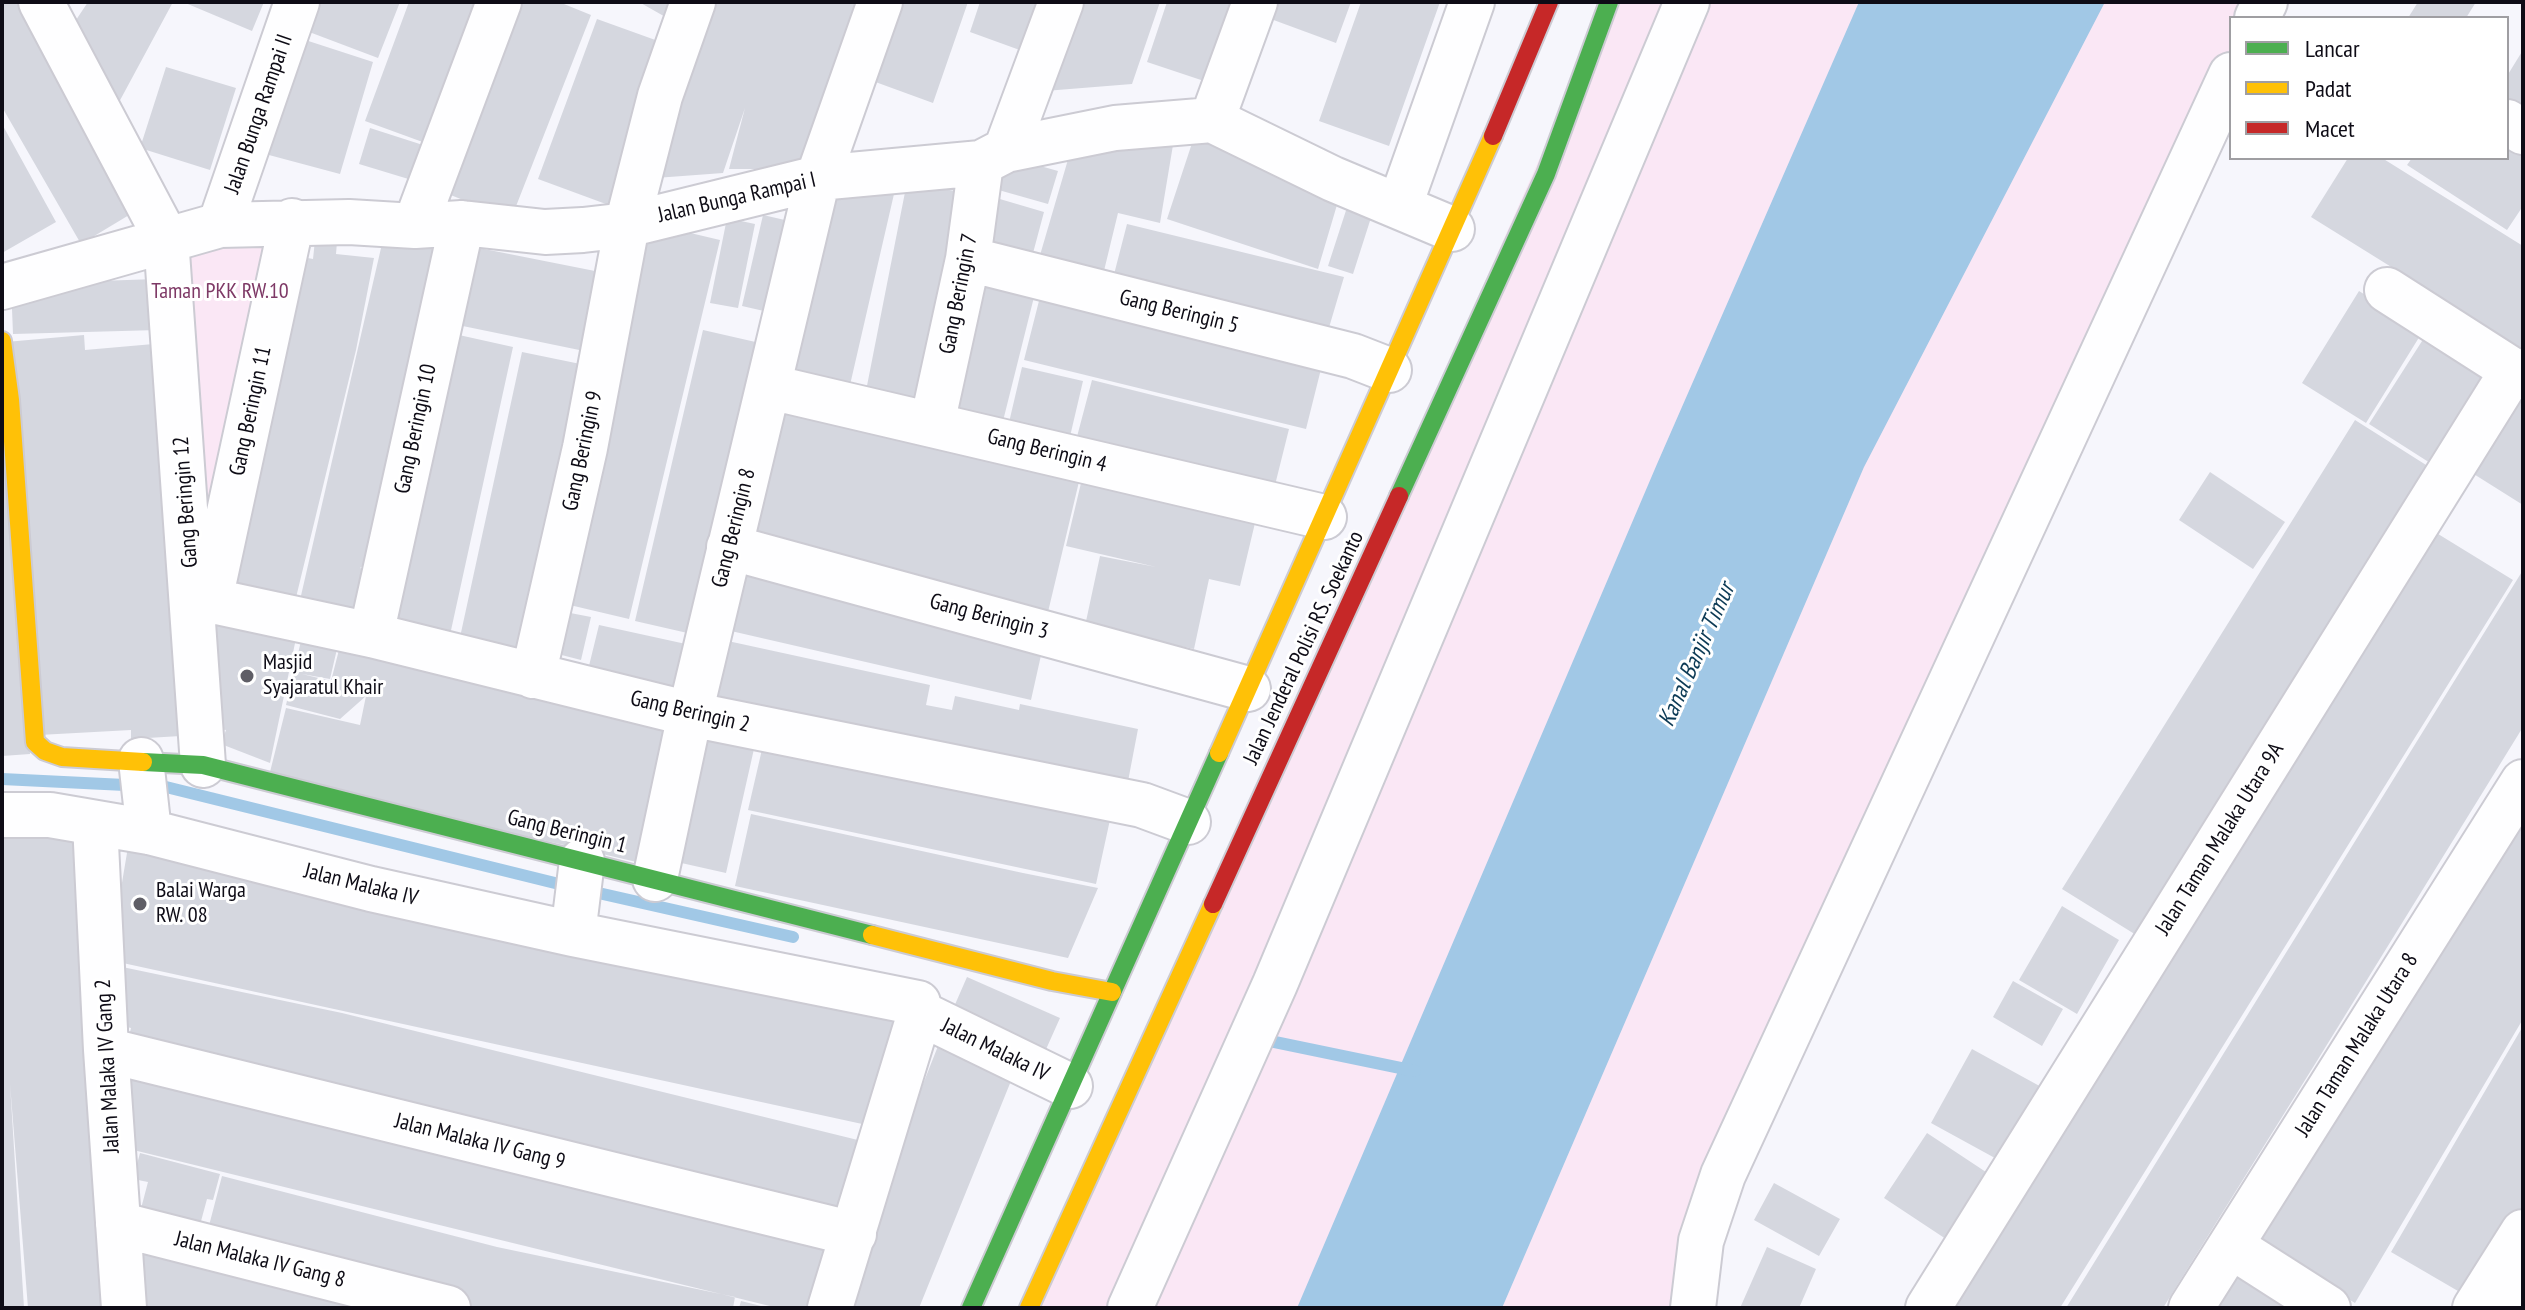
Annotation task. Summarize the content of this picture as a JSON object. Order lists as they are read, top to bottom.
{
  "streets": {
    "main road": ["Jalan Jenderal Polisi RS. Soekanto", "Gang Beringin 1"],
    "street": [
      "Jalan Bunga Rampai II",
      "Jalan Bunga Rampai I",
      "Gang Beringin 7",
      "Gang Beringin 5",
      "Gang Beringin 11",
      "Gang Beringin 10",
      "Gang Beringin 9",
      "Gang Beringin 4",
      "Gang Beringin 12",
      "Gang Beringin 8",
      "Gang Beringin 3",
      "Gang Beringin 2",
      "Jalan Taman Malaka Utara 9A",
      "Jalan Malaka IV",
      "Jalan Taman Malaka Utara 8",
      "Jalan Malaka IV Gang 2",
      "Jalan Malaka IV Gang 9",
      "Jalan Malaka IV Gang 8"
    ]
  },
  "crossings": [
    ["Jalan Bunga Rampai II", "Jalan Bunga Rampai I"],
    ["Jalan Bunga Rampai I", "Gang Beringin 7"],
    ["Jalan Bunga Rampai I", "Gang Beringin 11"],
    ["Jalan Bunga Rampai I", "Gang Beringin 10"],
    ["Jalan Bunga Rampai I", "Gang Beringin 9"],
    ["Jalan Bunga Rampai I", "Gang Beringin 12"],
    ["Jalan Bunga Rampai I", "Gang Beringin 8"],
    ["Gang Beringin 7", "Gang Beringin 5"],
    ["Gang Beringin 7", "Gang Beringin 4"],
    ["Gang Beringin 5", "Jalan Jenderal Polisi RS. Soekanto"],
    ["Gang Beringin 11", "Gang Beringin 12"],
    ["Gang Beringin 11", "Gang Beringin 2"],
    ["Gang Beringin 10", "Gang Beringin 2"],
    ["Gang Beringin 9", "Gang Beringin 2"],
    ["Gang Beringin 4", "Gang Beringin 8"],
    ["Gang Beringin 4", "Jalan Jenderal Polisi RS. Soekanto"],
    ["Gang Beringin 12", "Gang Beringin 2"],
    ["Gang Beringin 12", "Gang Beringin 1"],
    ["Gang Beringin 8", "Gang Beringin 3"],
    ["Gang Beringin 8", "Gang Beringin 2"],
    ["Gang Beringin 8", "Gang Beringin 1"],
    ["Gang Beringin 3", "Jalan Jenderal Polisi RS. Soekanto"],
    ["Jalan Jenderal Polisi RS. Soekanto", "Gang Beringin 2"],
    ["Jalan Jenderal Polisi RS. Soekanto", "Gang Beringin 1"],
    ["Jalan Jenderal Polisi RS. Soekanto", "Jalan Malaka IV"],
    ["Gang Beringin 1", "Jalan Malaka IV"],
    ["Jalan Malaka IV", "Jalan Malaka IV Gang 2"],
    ["Jalan Malaka IV", "Jalan Malaka IV Gang 9"],
    ["Jalan Malaka IV Gang 2", "Jalan Malaka IV Gang 9"],
    ["Jalan Malaka IV Gang 2", "Jalan Malaka IV Gang 8"]
  ],
  "water": ["Kanal Banjir Timur"],
  "parks": ["Taman PKK RW.10"],
  "places": ["Masjid Syajaratul Khair", "Balai Warga RW. 08"],
  "legend": ["Lancar", "Padat", "Macet"]
}
